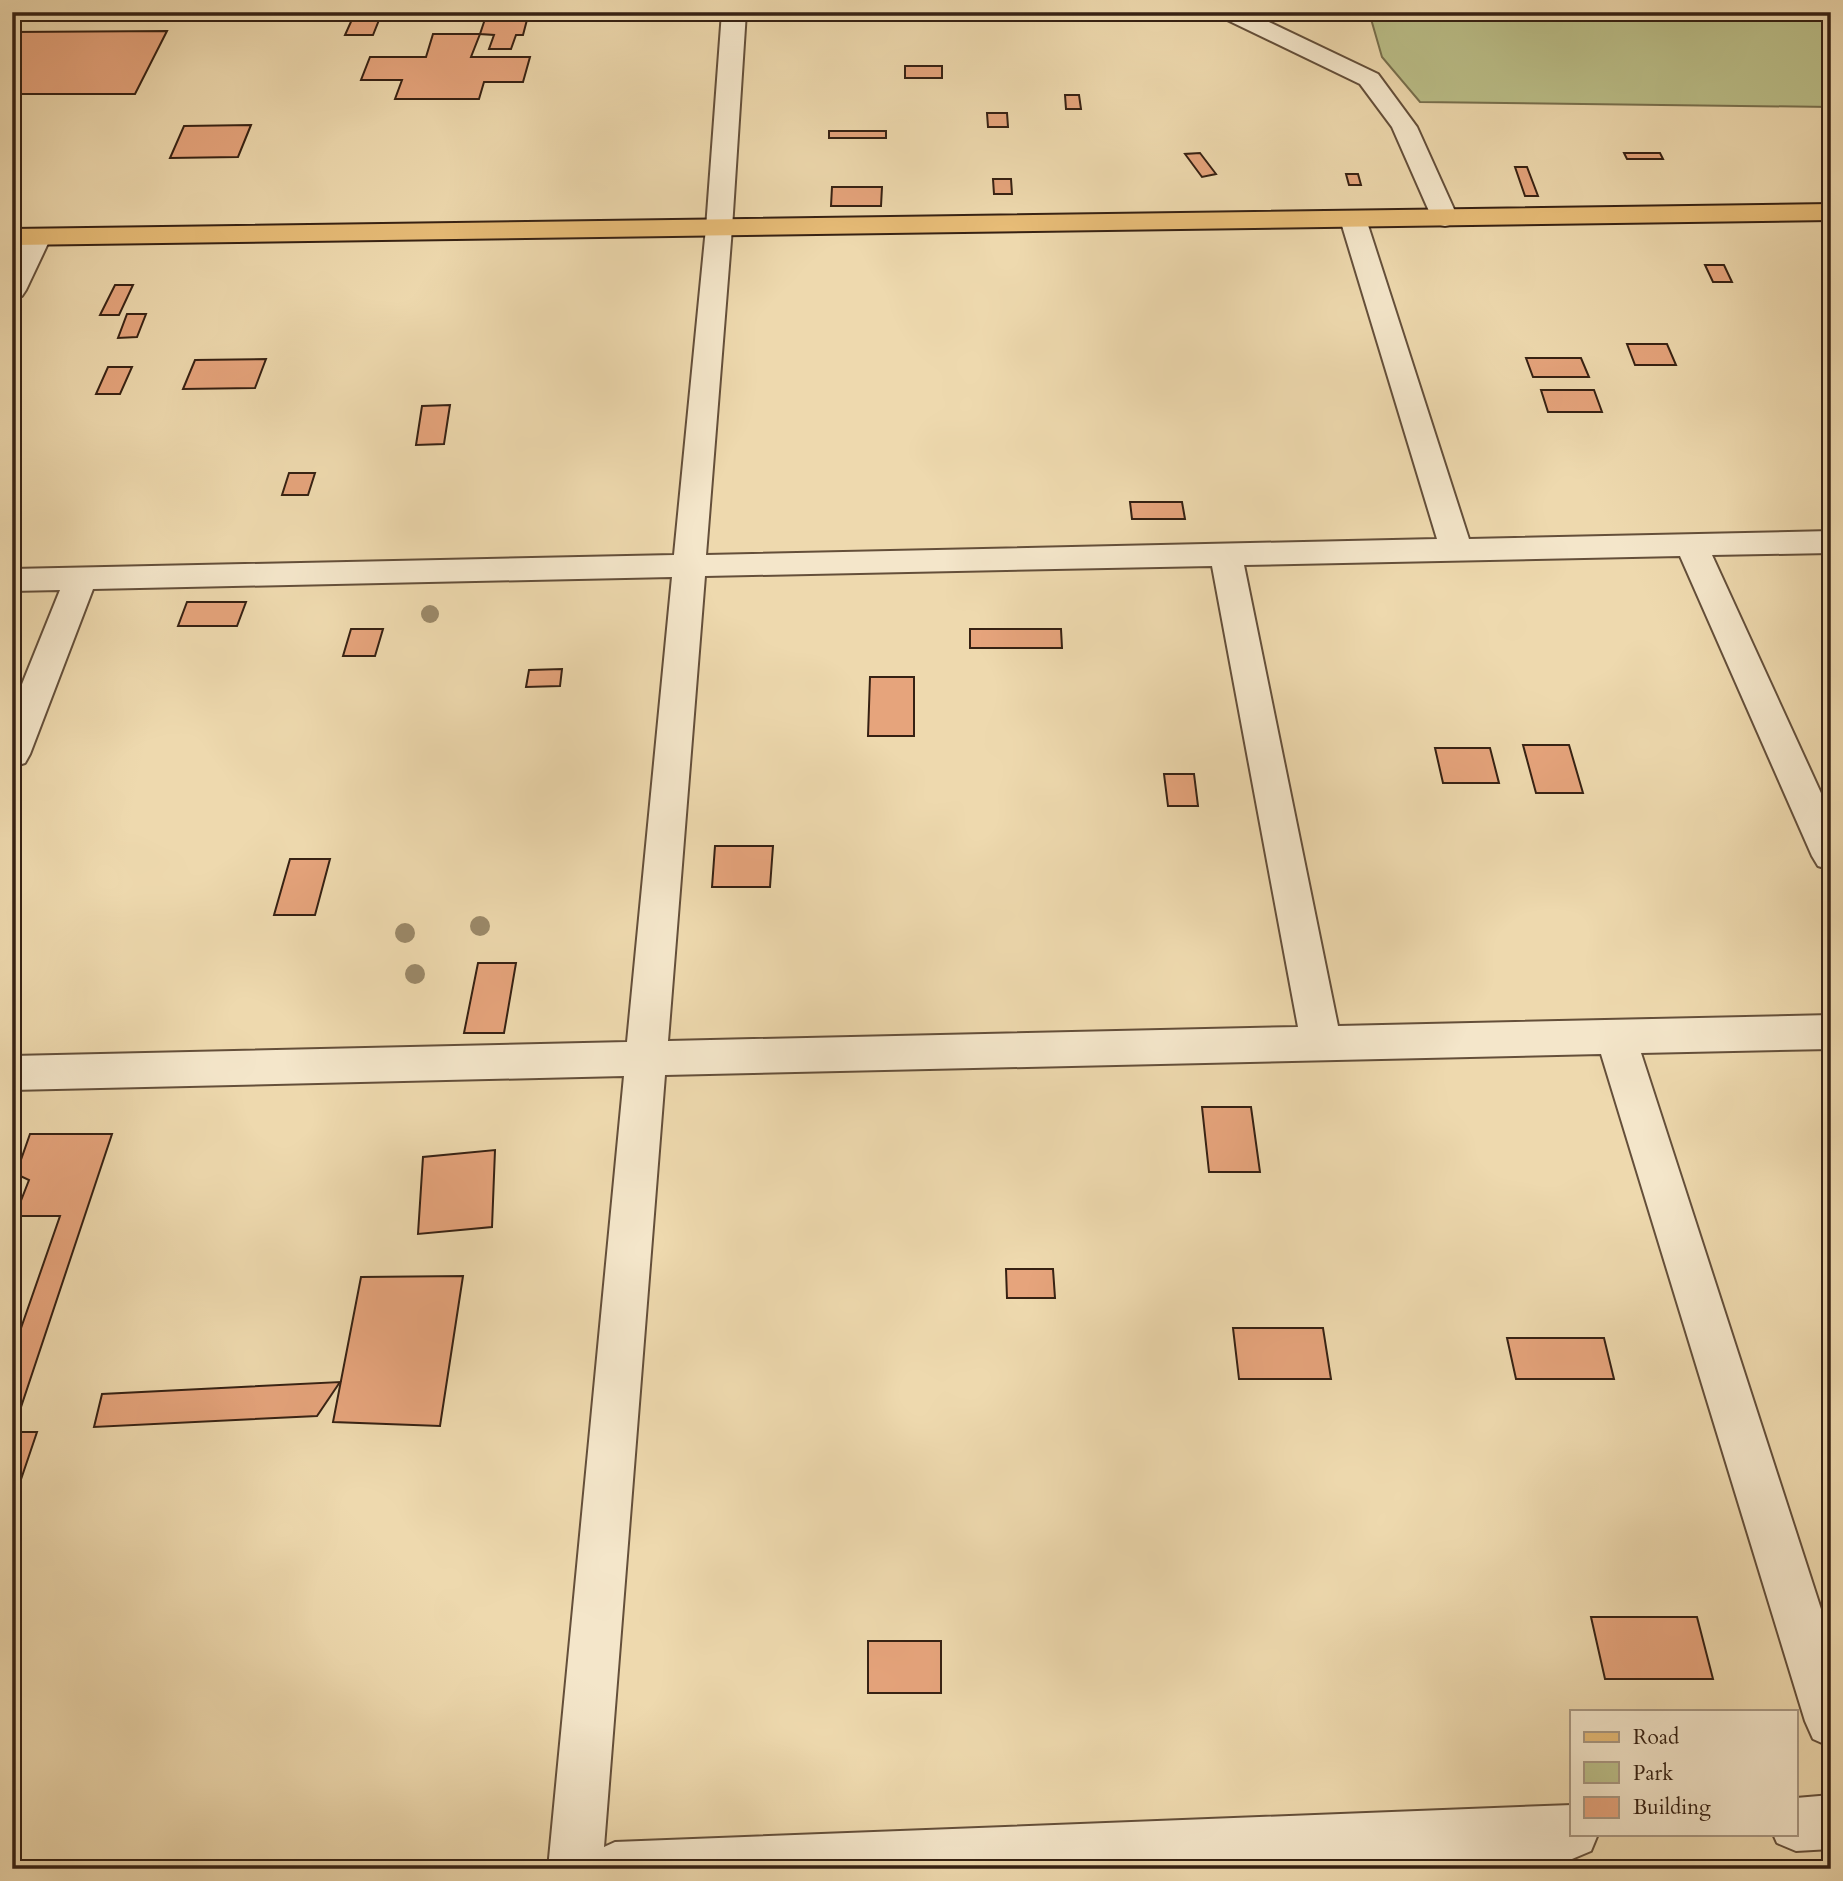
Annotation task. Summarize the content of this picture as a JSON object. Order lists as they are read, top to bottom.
{
  "legend": ["Road", "Park", "Building"]
}
